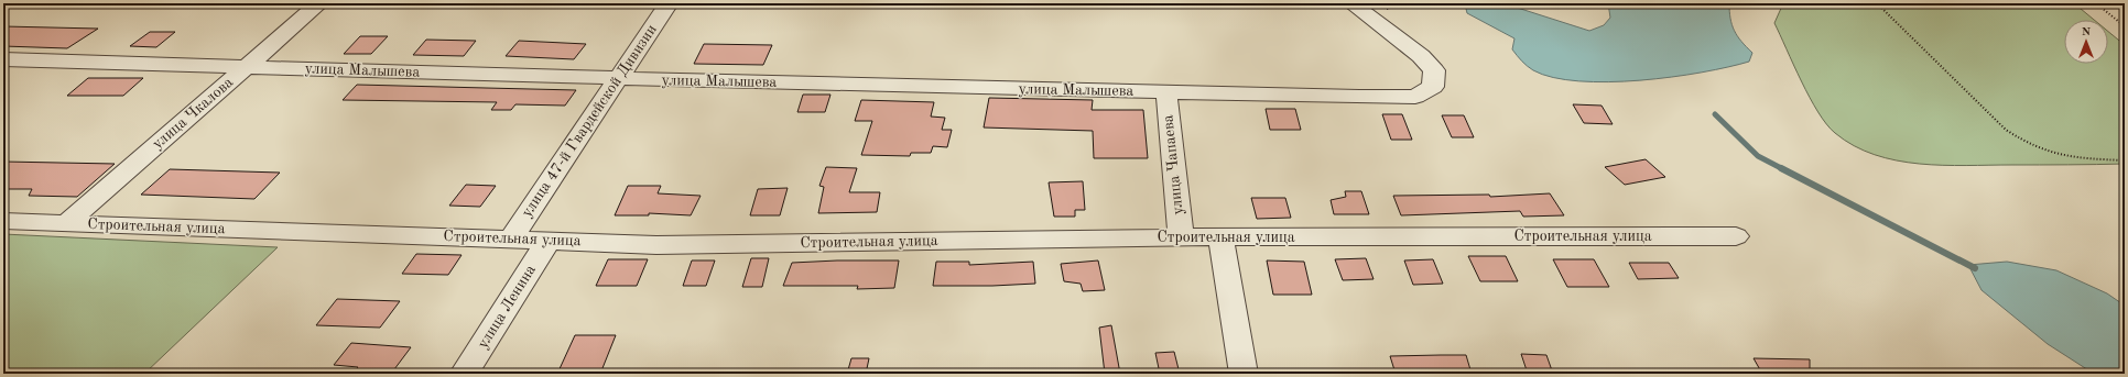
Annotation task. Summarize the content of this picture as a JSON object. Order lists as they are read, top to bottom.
{
  "streets": {
    "street": [
      "улица Малышева",
      "улица Чкалова",
      "улица 47-й Гвардейской Дивизии",
      "улица Чапаева",
      "Строительная улица",
      "улица Ленина"
    ]
  },
  "crossings": [
    ["улица Малышева", "улица Чкалова"],
    ["улица Малышева", "улица 47-й Гвардейской Дивизии"],
    ["улица Малышева", "улица Чапаева"],
    ["улица Чкалова", "Строительная улица"],
    ["улица 47-й Гвардейской Дивизии", "Строительная улица"],
    ["улица Чапаева", "Строительная улица"],
    ["Строительная улица", "улица Ленина"]
  ],
  "north": "top"
}
